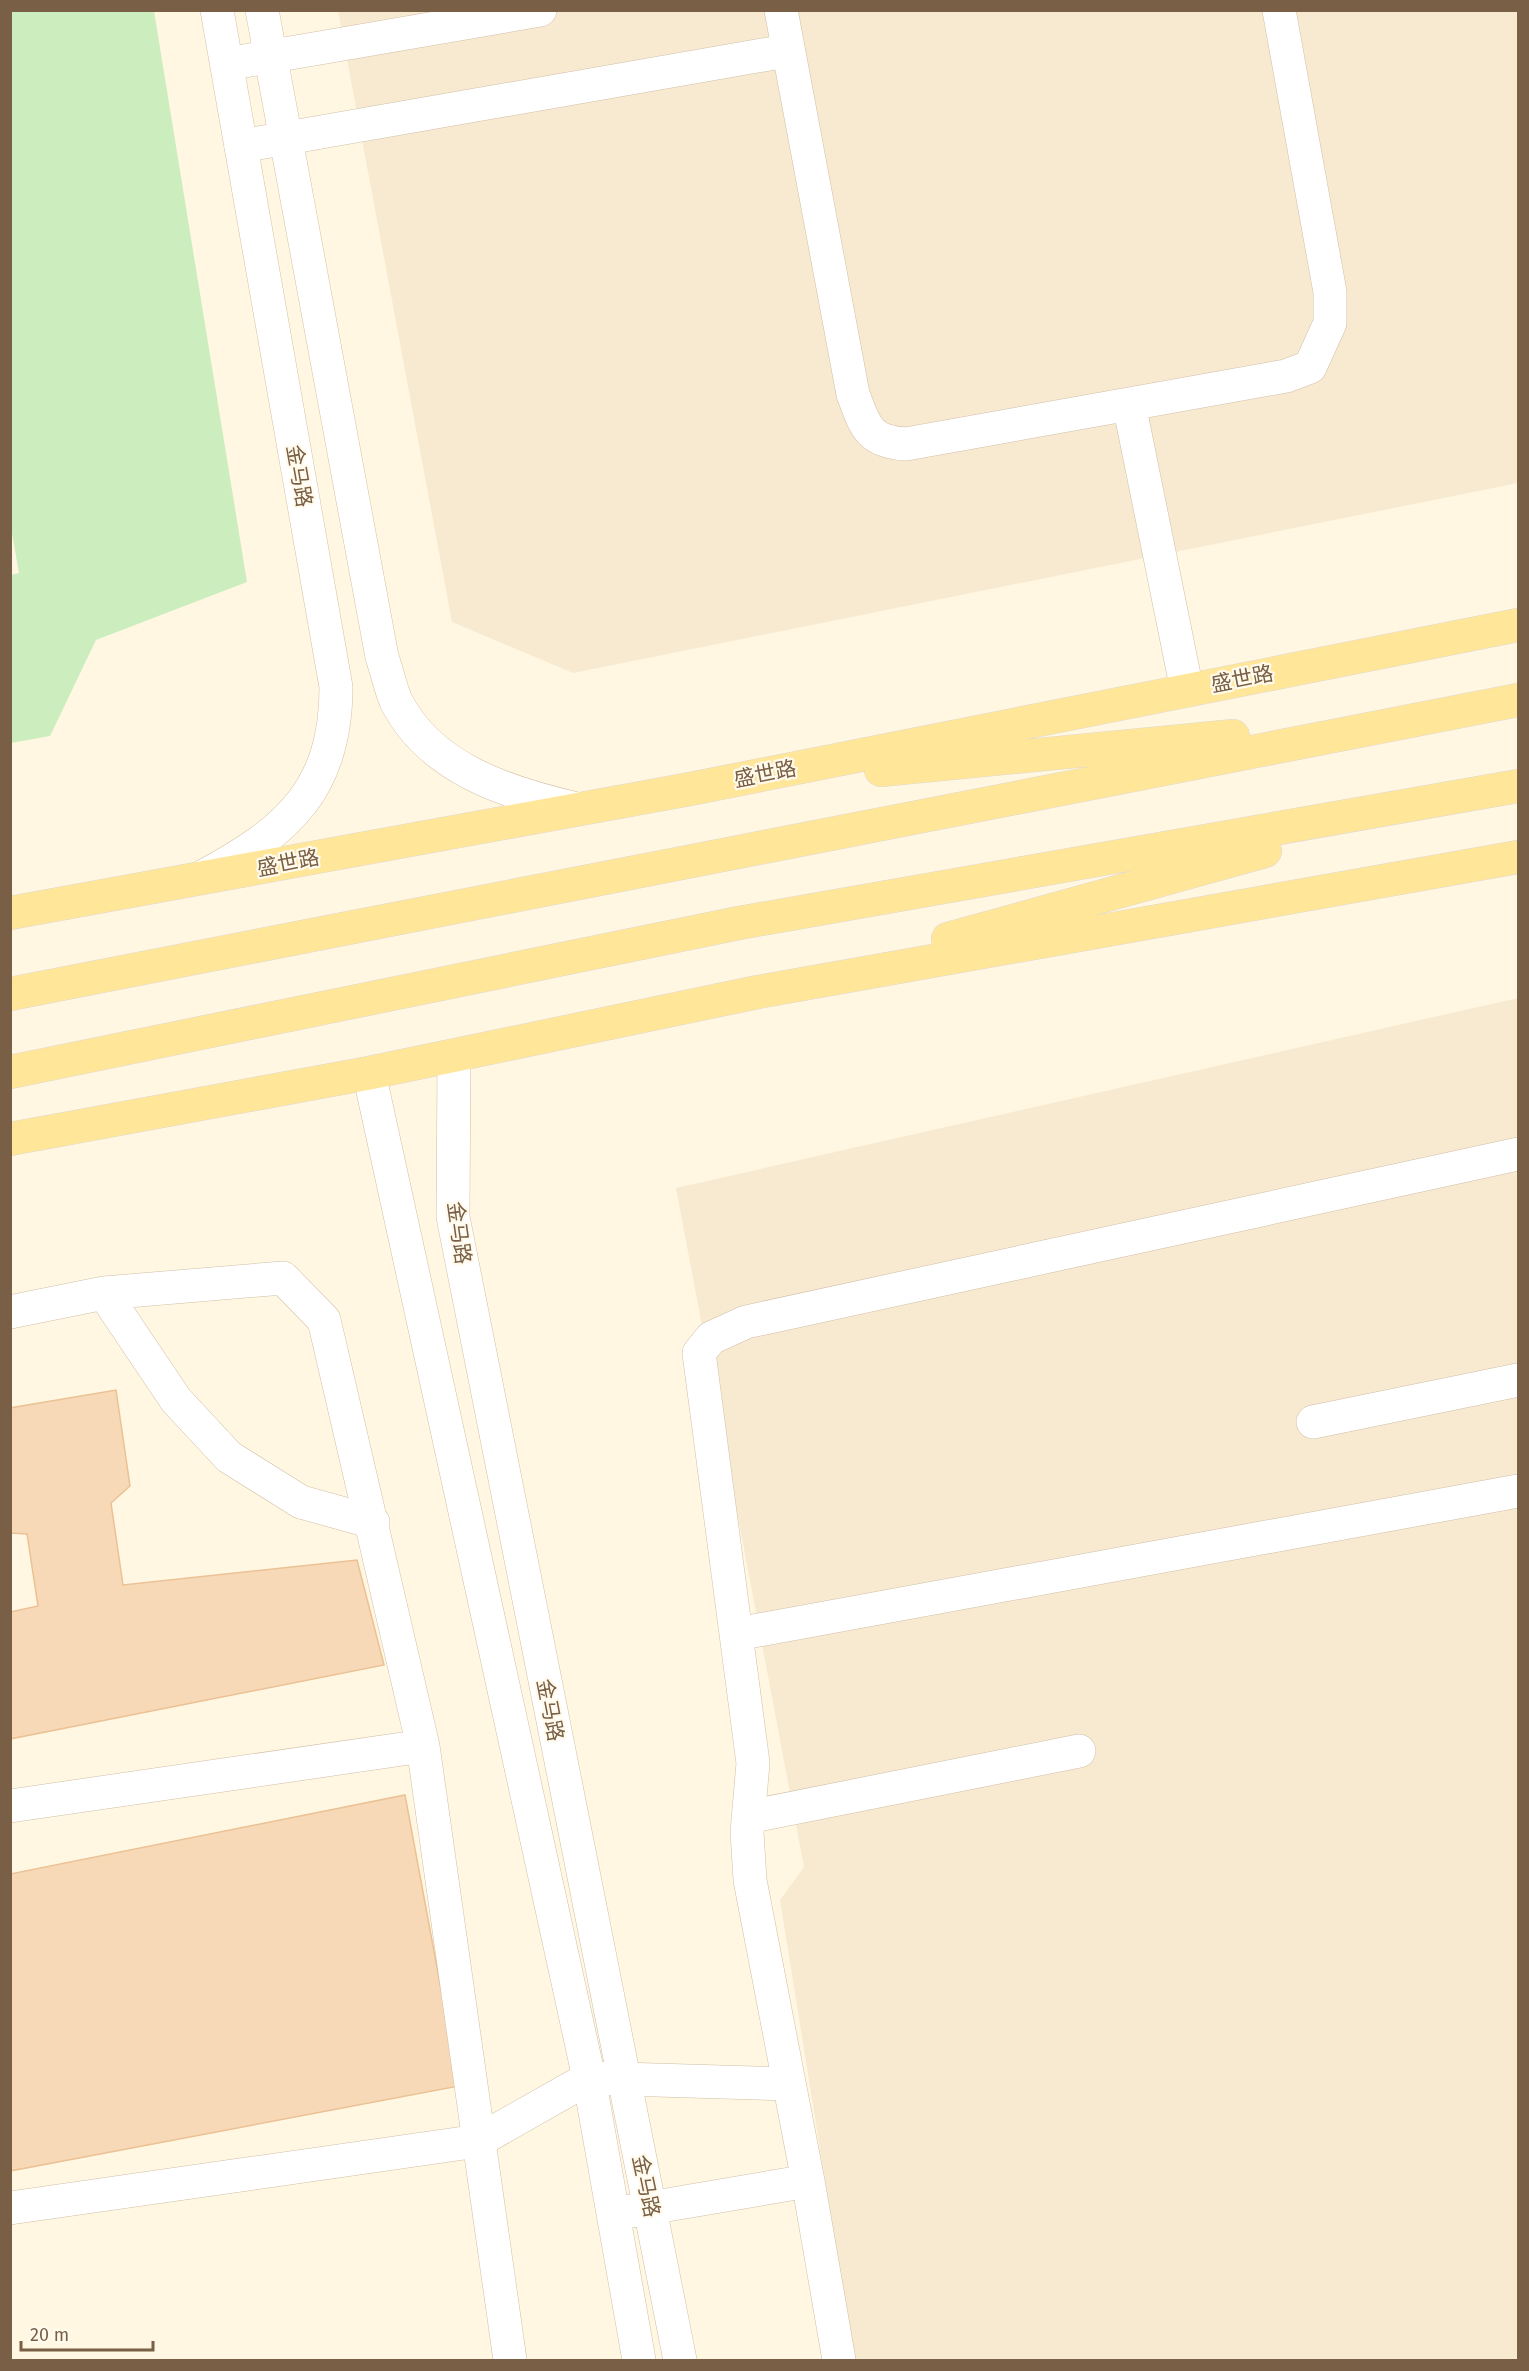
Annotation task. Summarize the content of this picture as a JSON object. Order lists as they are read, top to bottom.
{
  "streets": {
    "main road": ["盛世路"],
    "street": ["金马路"]
  },
  "crossings": [
    ["金马路", "盛世路"]
  ],
  "scale_bar": "20 m"
}
